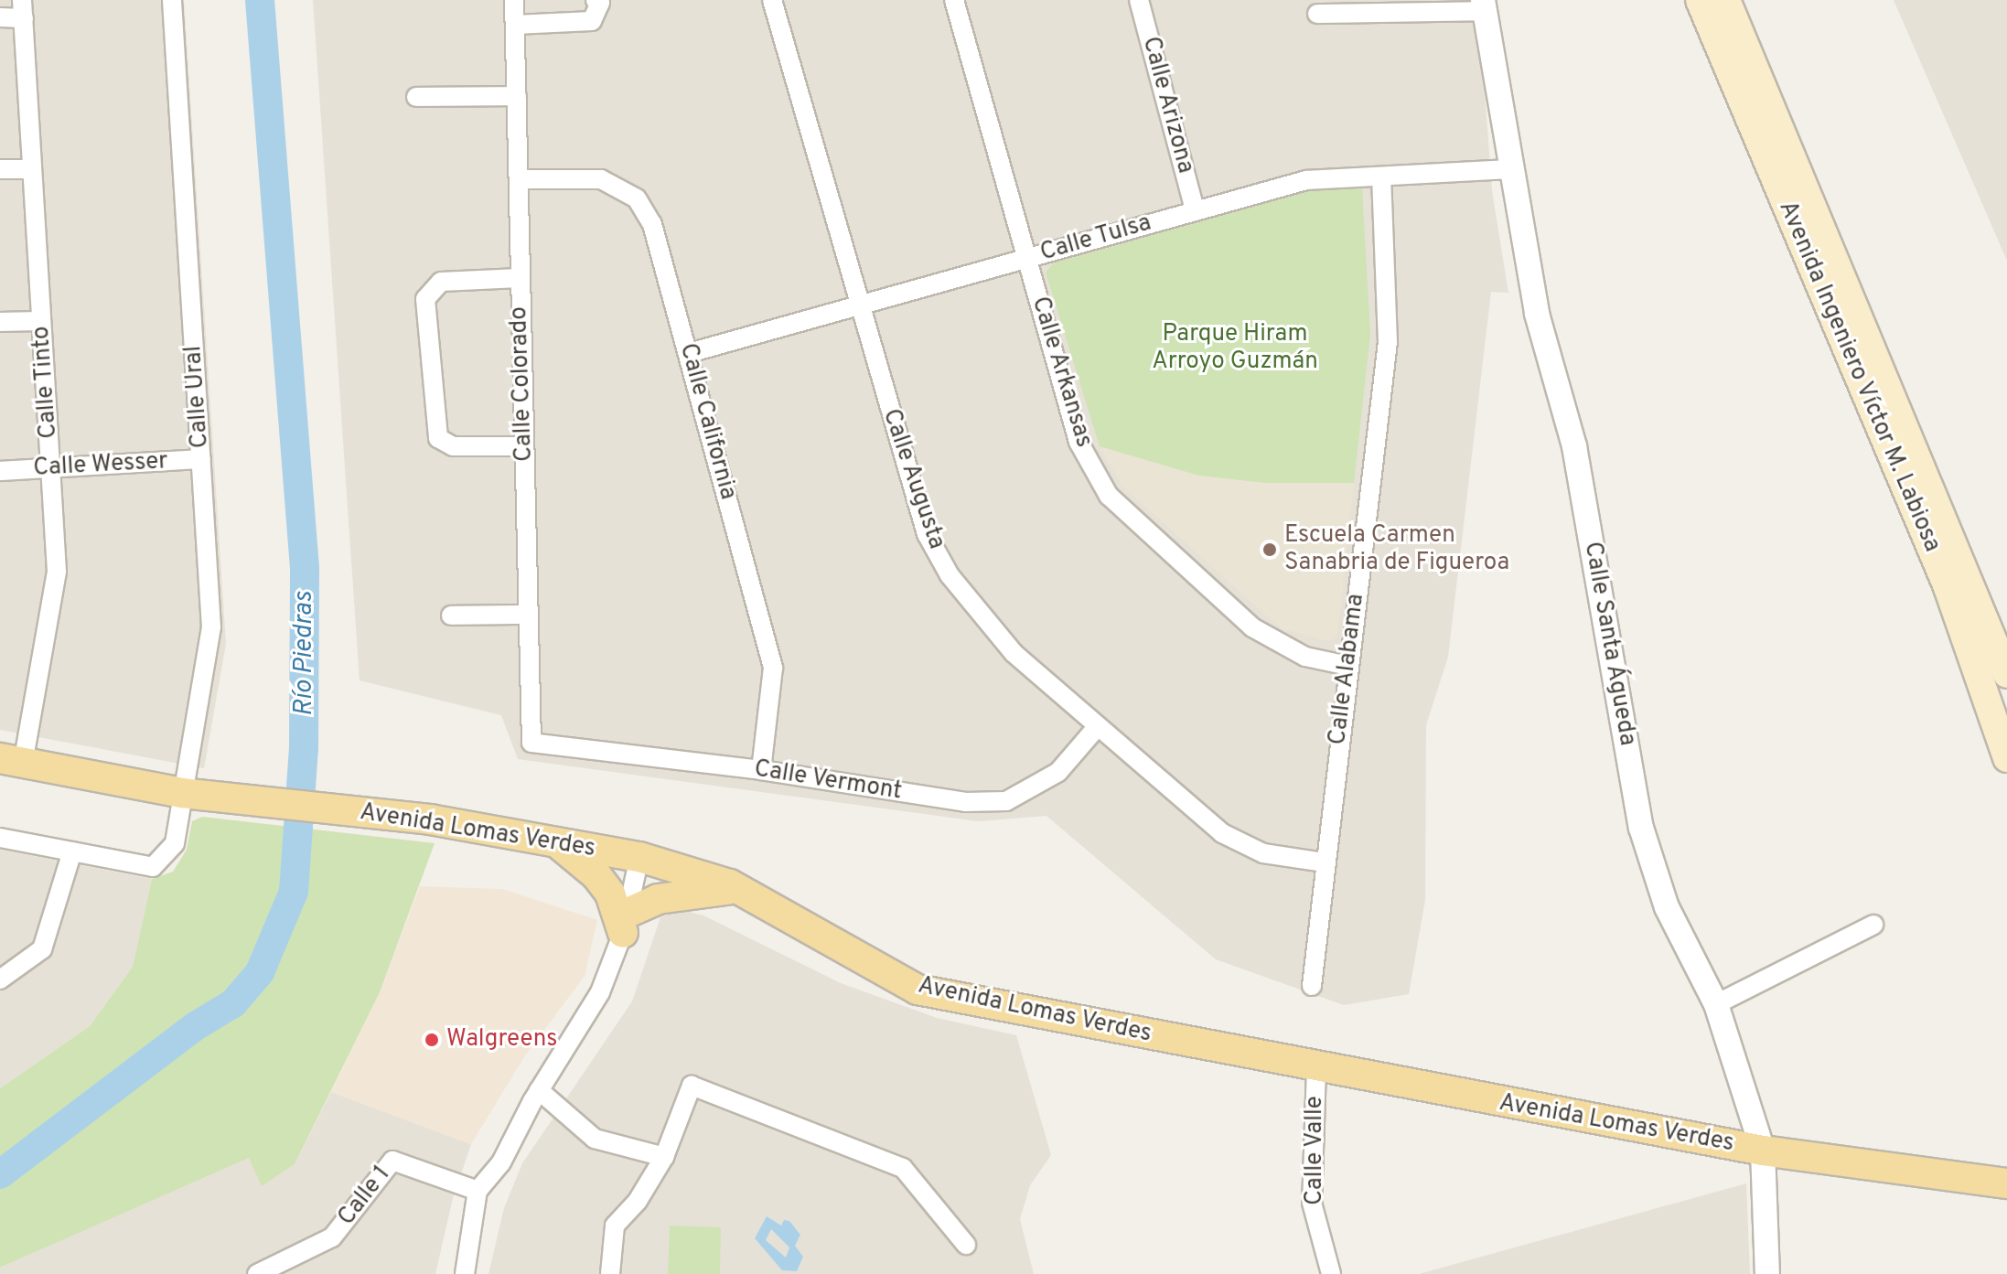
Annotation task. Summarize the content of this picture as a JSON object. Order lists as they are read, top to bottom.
{
  "streets": {
    "main road": ["Avenida Ingeniero Víctor M. Labiosa", "Avenida Lomas Verdes"],
    "street": [
      "Calle Arizona",
      "Calle Tulsa",
      "Calle Arkansas",
      "Calle Tinto",
      "Calle Colorado",
      "Calle Ural",
      "Calle California",
      "Calle Wesser",
      "Calle Augusta",
      "Calle Santa Águeda",
      "Calle Alabama",
      "Calle Vermont",
      "Calle Valle",
      "Calle 1"
    ]
  },
  "crossings": [
    ["Calle Arizona", "Calle Tulsa"],
    ["Calle Tulsa", "Calle Arkansas"],
    ["Calle Tulsa", "Calle California"],
    ["Calle Tulsa", "Calle Augusta"],
    ["Calle Tulsa", "Calle Santa Águeda"],
    ["Calle Tulsa", "Calle Alabama"],
    ["Calle Arkansas", "Calle Alabama"],
    ["Calle Tinto", "Calle Wesser"],
    ["Calle Tinto", "Avenida Lomas Verdes"],
    ["Calle Colorado", "Calle California"],
    ["Calle Colorado", "Calle Vermont"],
    ["Calle Ural", "Calle Wesser"],
    ["Calle Ural", "Avenida Lomas Verdes"],
    ["Calle California", "Calle Vermont"],
    ["Calle Augusta", "Calle Alabama"],
    ["Calle Augusta", "Calle Vermont"],
    ["Calle Santa Águeda", "Avenida Lomas Verdes"],
    ["Avenida Lomas Verdes", "Calle Valle"]
  ],
  "water": ["Río Piedras"],
  "parks": ["Parque Hiram Arroyo Guzmán"],
  "places": ["Escuela Carmen Sanabria de Figueroa", "Walgreens"]
}
